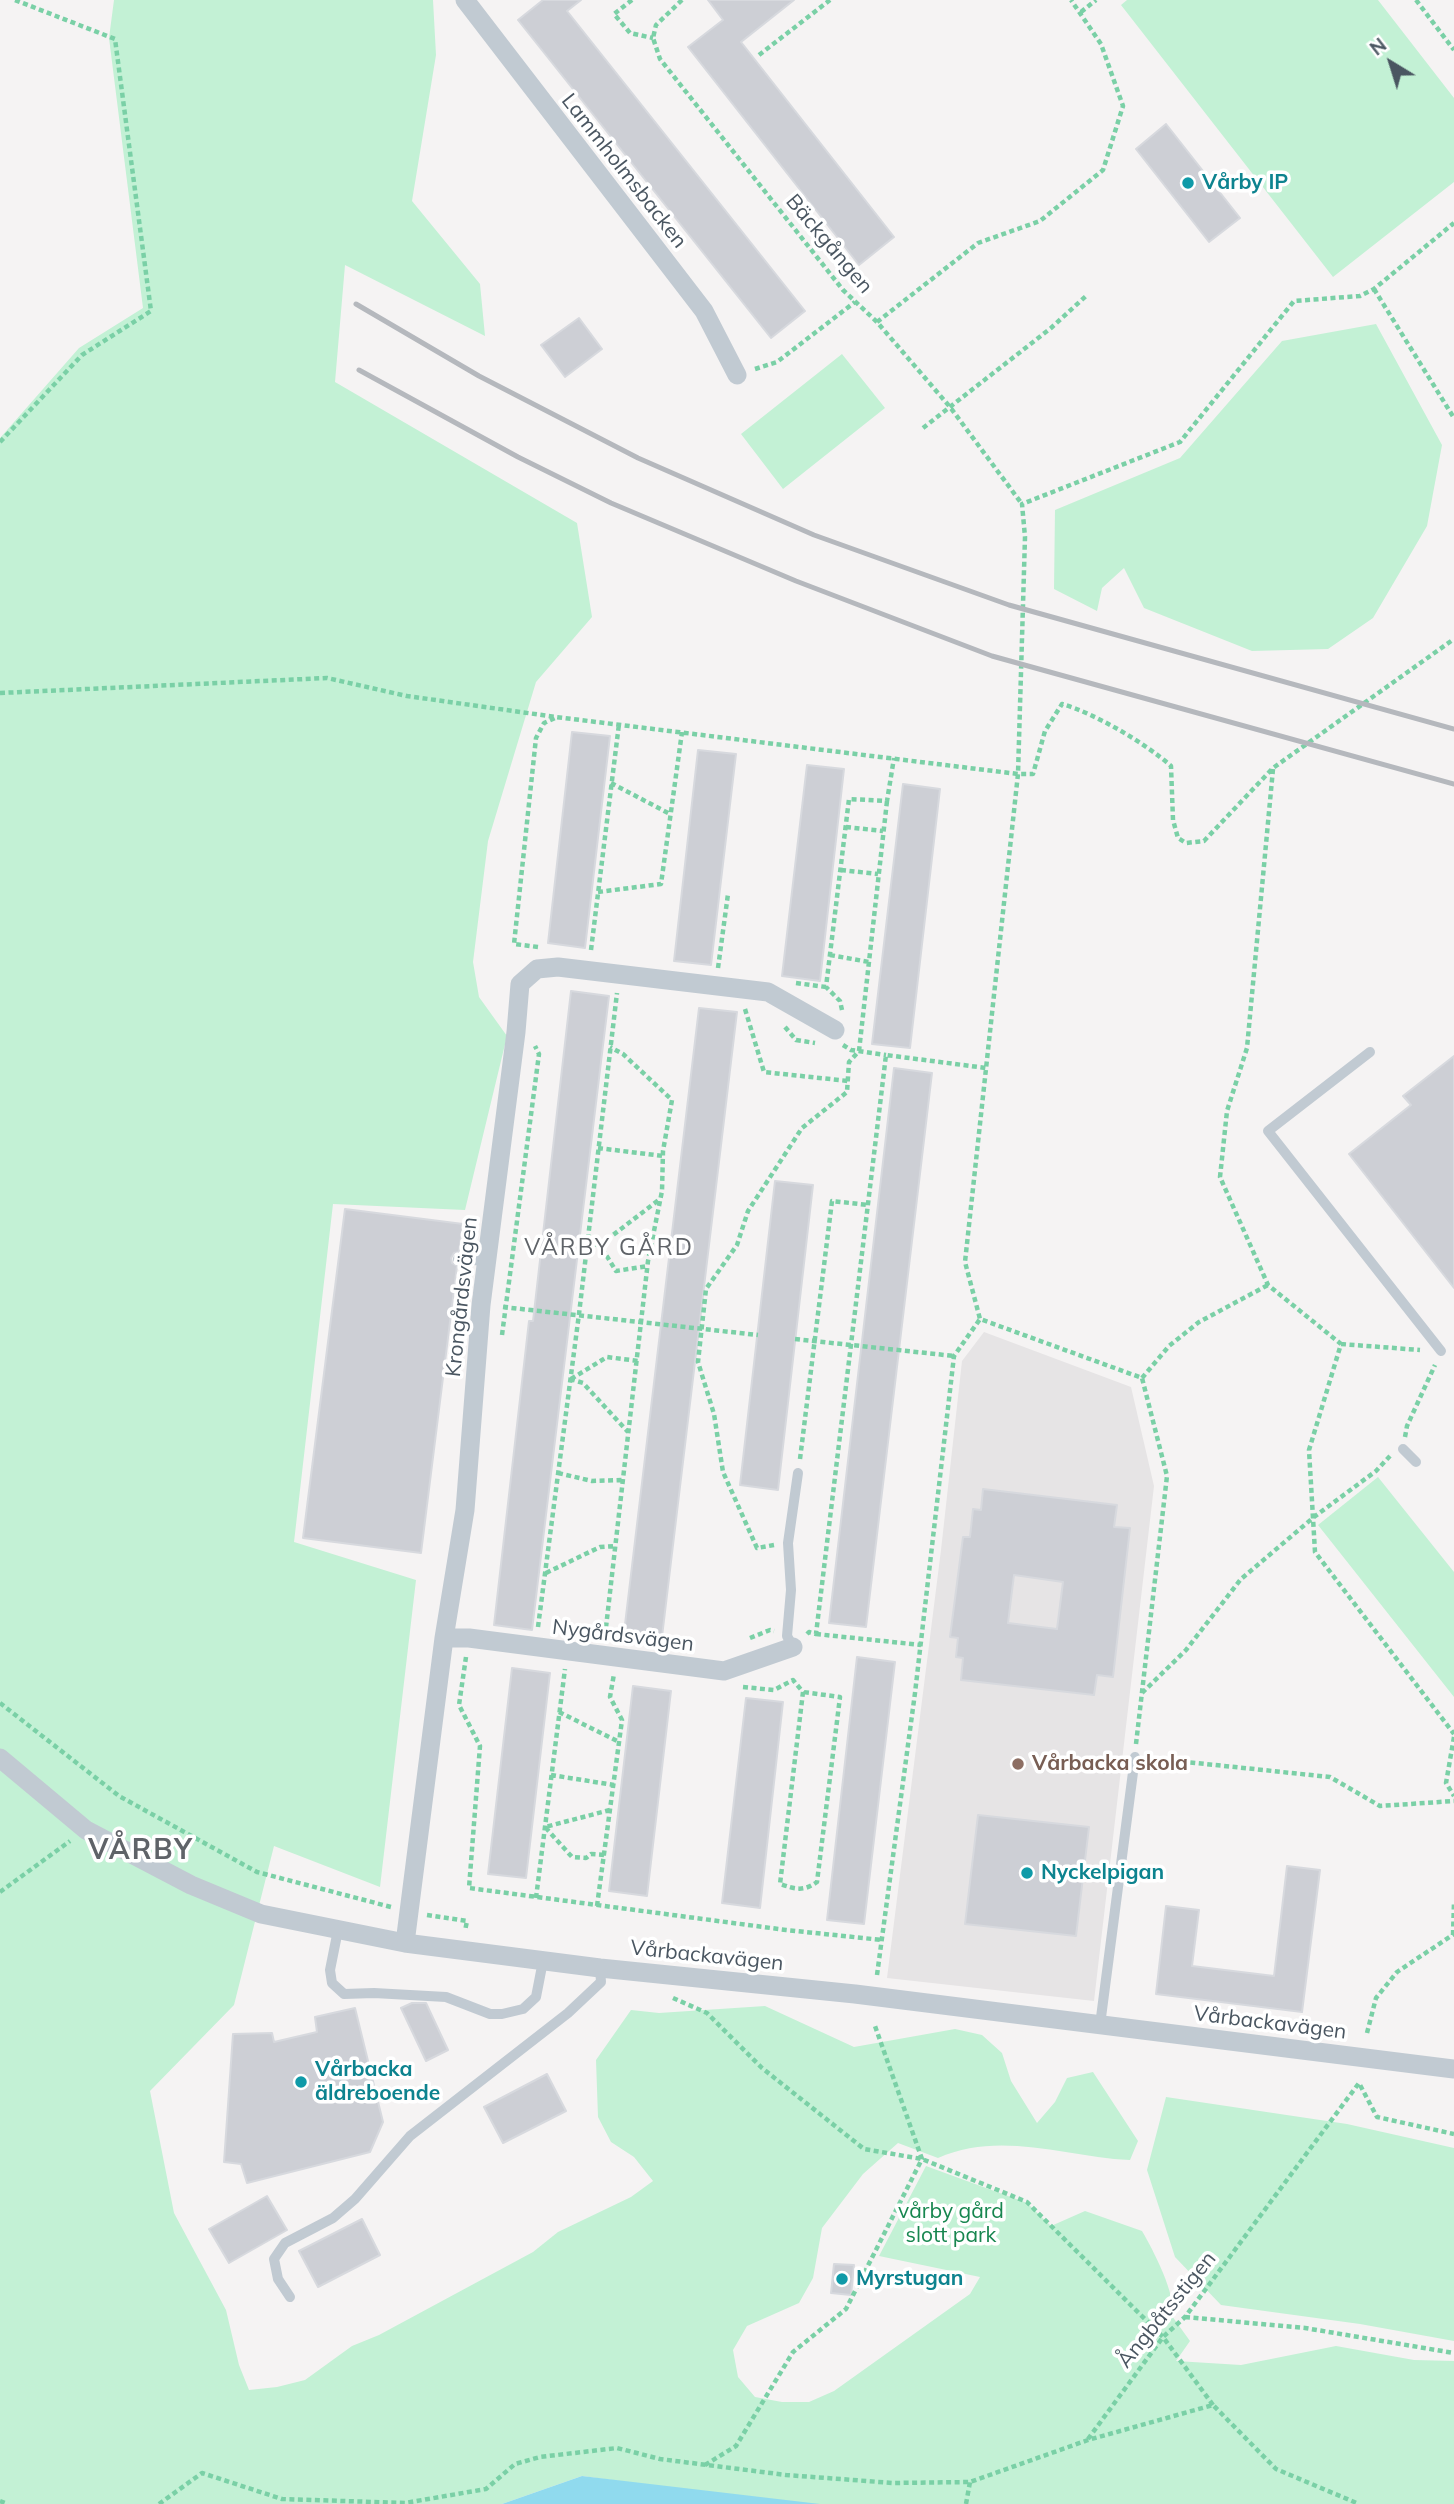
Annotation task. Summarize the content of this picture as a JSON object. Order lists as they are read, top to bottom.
{
  "streets": {
    "street": [
      "Lammholmsbacken",
      "Krongårdsvägen",
      "Nygårdsvägen",
      "Vårbackavägen"
    ],
    "path": ["Bäckgången", "Ångbåtsstigen"]
  },
  "crossings": [
    ["Krongårdsvägen", "Nygårdsvägen"],
    ["Krongårdsvägen", "Vårbackavägen"]
  ],
  "districts": ["VÅRBY GÅRD", "VÅRBY"],
  "parks": ["vårby gård slott park"],
  "places": [
    "Vårby IP",
    "Vårbacka skola",
    "Nyckelpigan",
    "Vårbacka äldreboende",
    "Myrstugan"
  ],
  "north": "top left"
}
